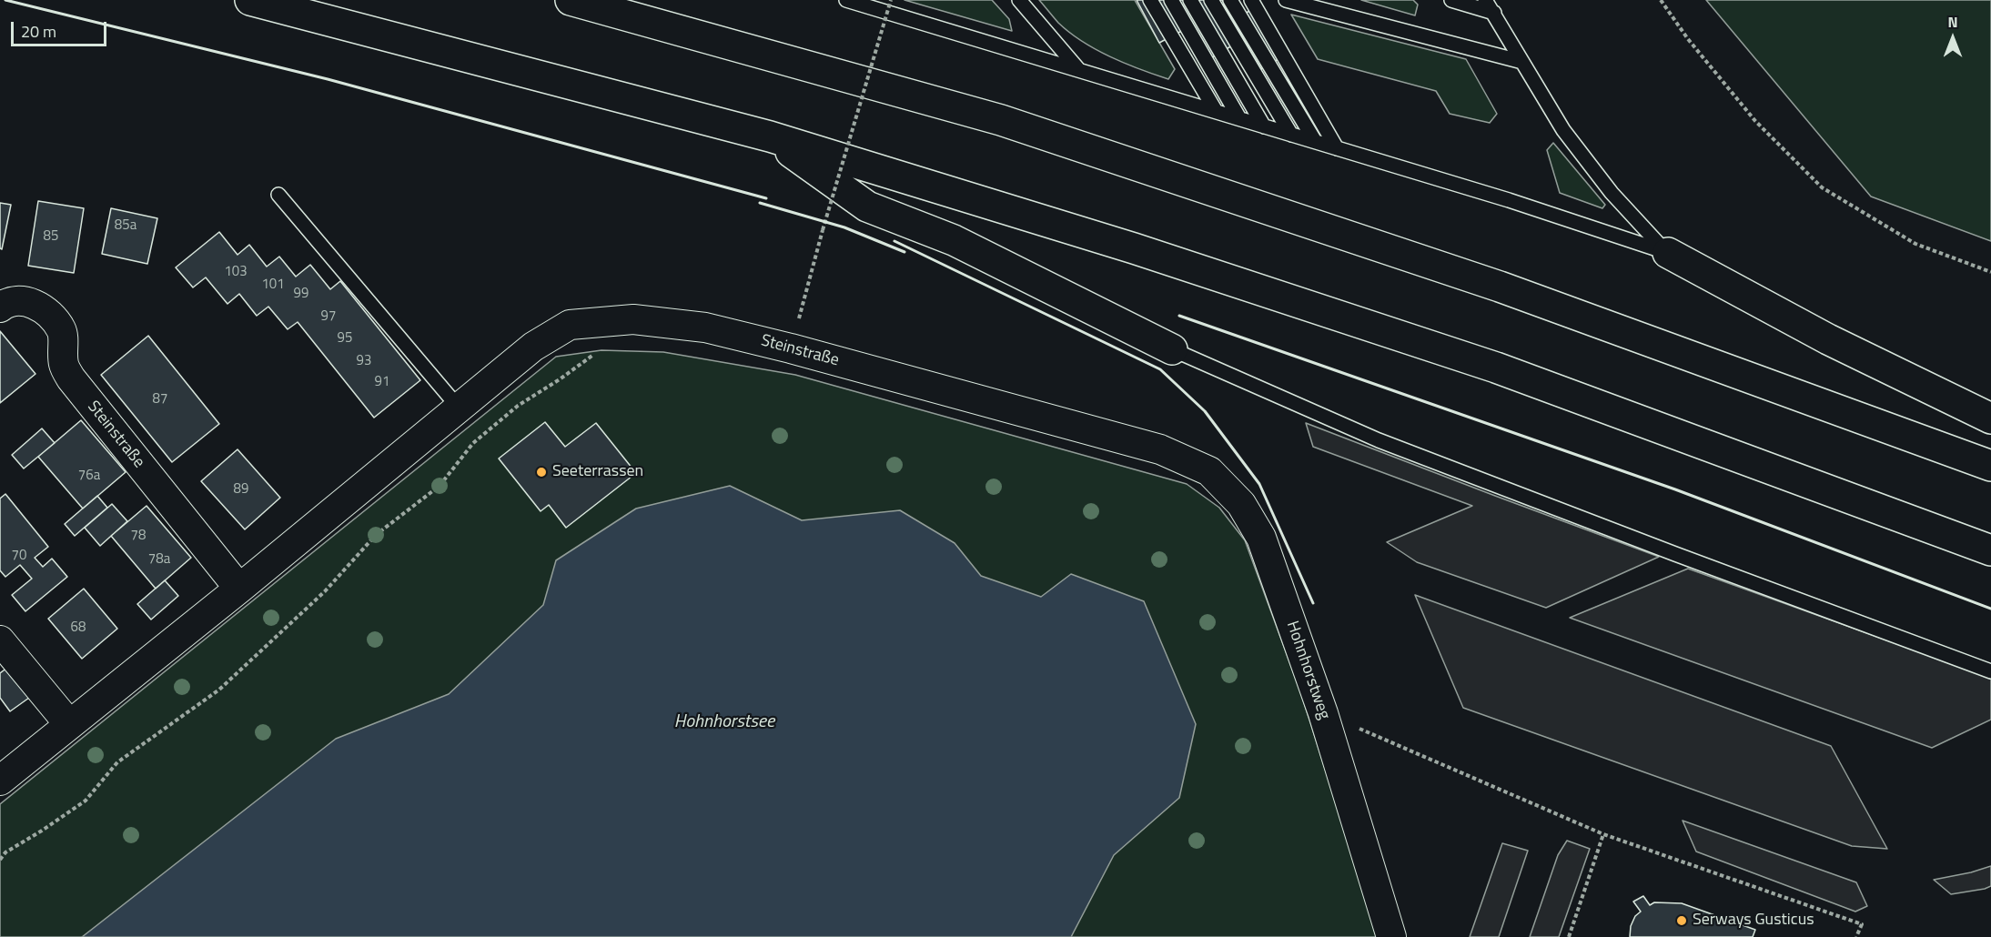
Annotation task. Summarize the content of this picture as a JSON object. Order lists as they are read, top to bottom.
{
  "streets": {
    "street": ["Steinstraße", "Hohnhorstweg"]
  },
  "crossings": [
    ["Steinstraße", "Hohnhorstweg"]
  ],
  "water": ["Hohnhorstsee"],
  "places": ["Seeterrassen", "Serways Gusticus"],
  "house_numbers": [
    "85a",
    "85",
    "103",
    "101",
    "99",
    "97",
    "95",
    "93",
    "91",
    "87",
    "76a",
    "89",
    "78",
    "70",
    "78a",
    "68"
  ],
  "scale_bar": "20 m",
  "north": "top"
}
